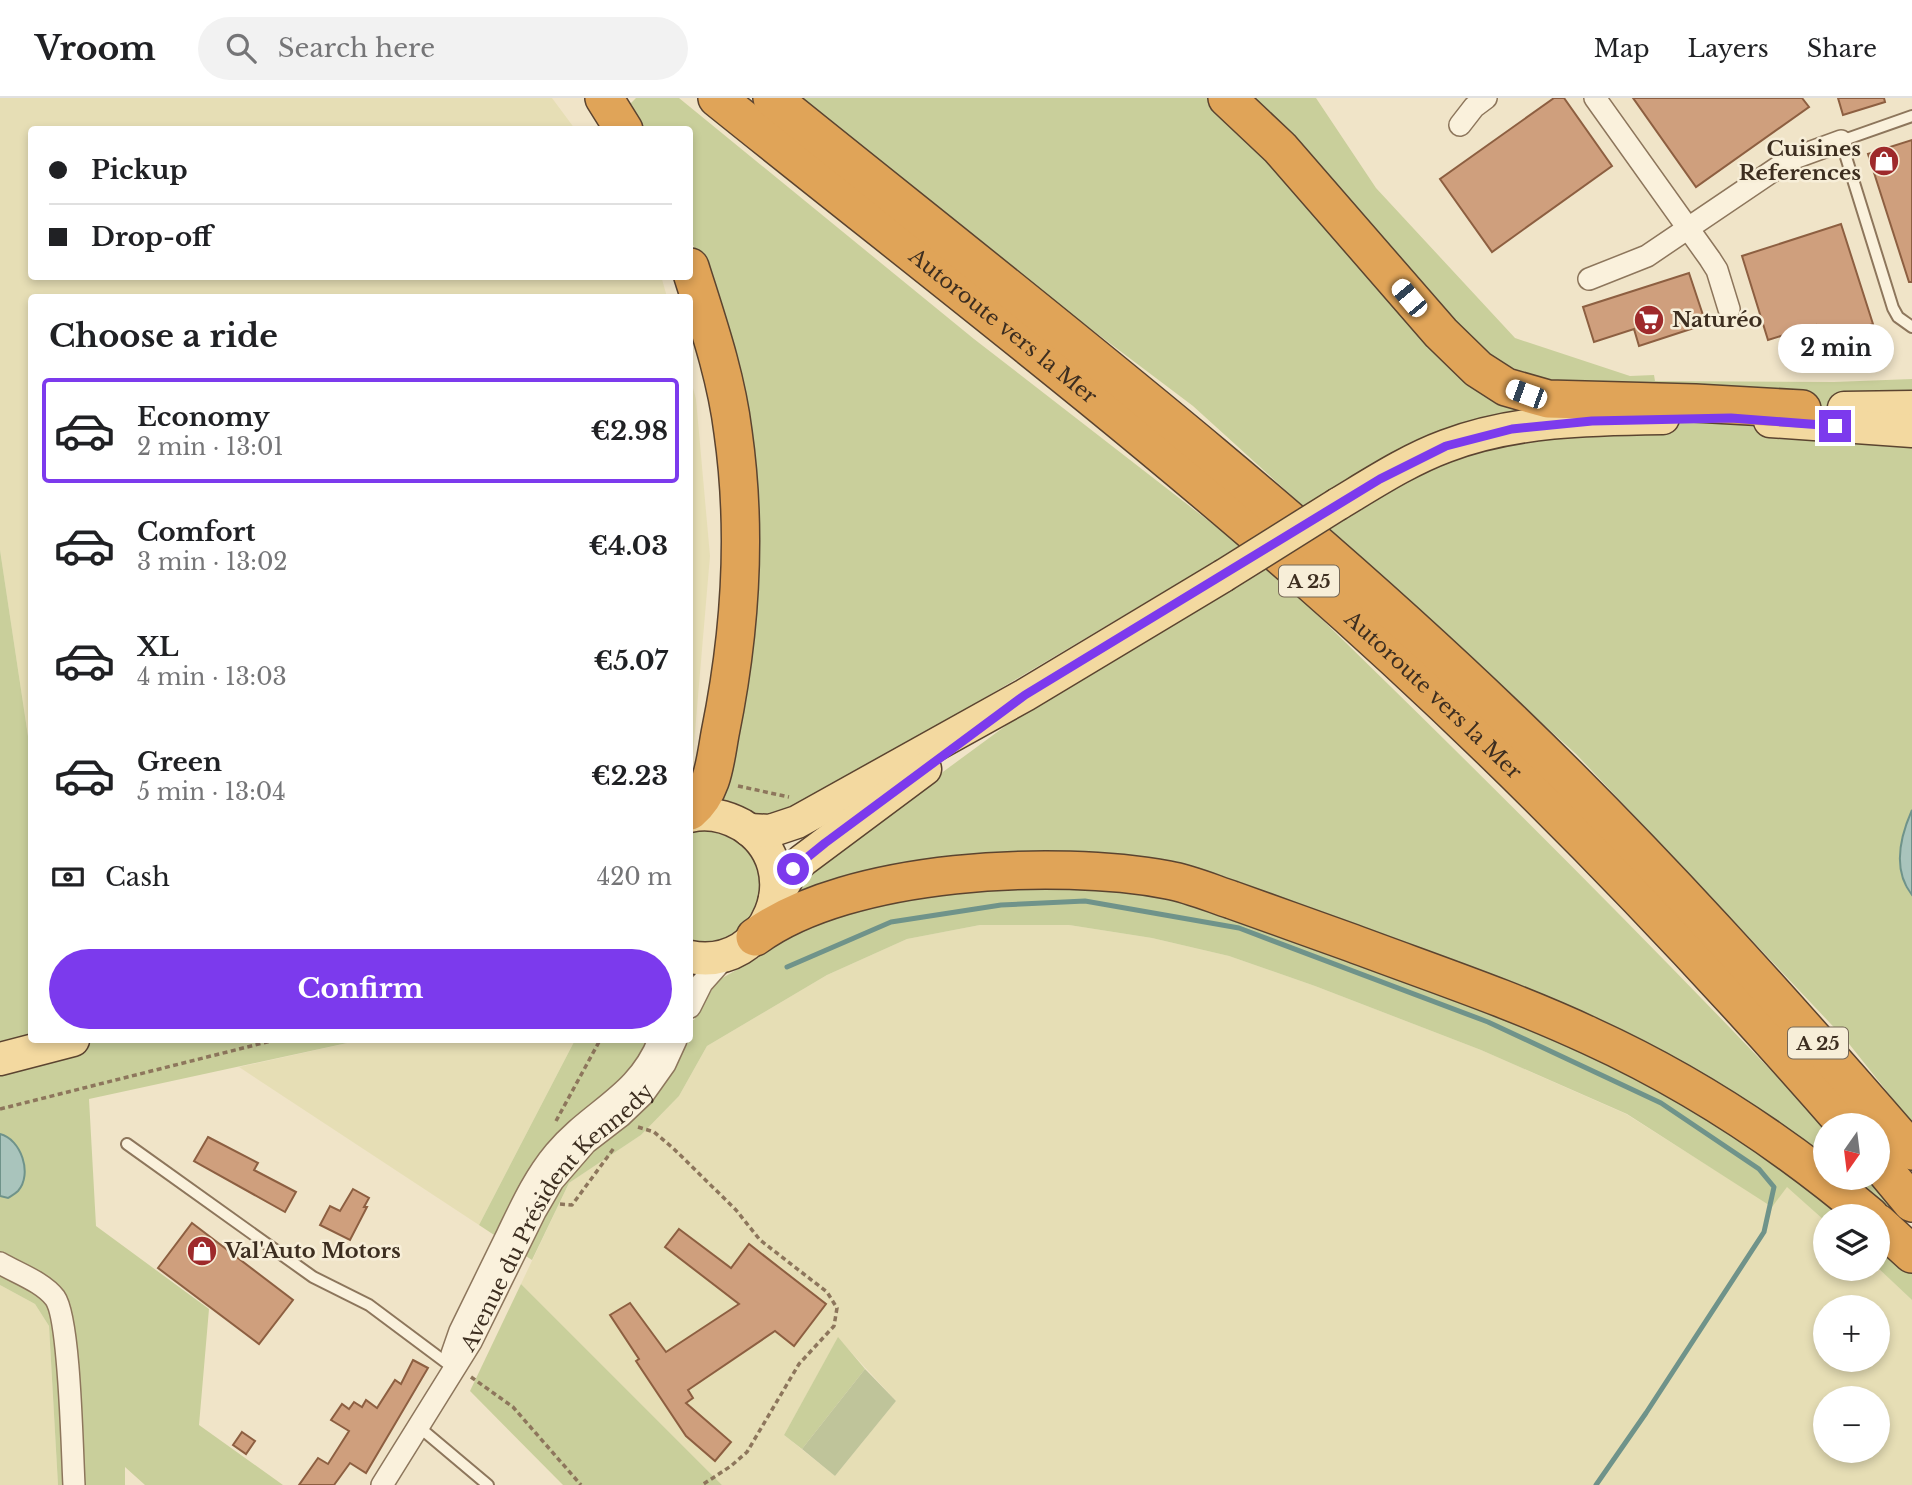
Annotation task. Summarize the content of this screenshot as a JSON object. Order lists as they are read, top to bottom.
{
  "streets": {
    "highway": ["Autoroute vers la Mer", "A 25"],
    "street": ["Avenue du Président Kennedy"]
  },
  "places": {
    "shop": ["Cuisines References", "Val'Auto Motors"],
    "supermarket": ["Naturéo"]
  },
  "north": "bottom",
  "page": {
    "header": "Vroom",
    "search": "Search here",
    "nav": ["Map", "Layers", "Share"],
    "banner": ["Pickup", "Drop-off"],
    "heading": "Choose a ride",
    "bubble": "2 min",
    "list": [
      {
        "name": "Economy",
        "note": "2 min · 13:01",
        "value": "€2.98"
      },
      {
        "name": "Comfort",
        "note": "3 min · 13:02",
        "value": "€4.03"
      },
      {
        "name": "XL",
        "note": "4 min · 13:03",
        "value": "€5.07"
      },
      {
        "name": "Green",
        "note": "5 min · 13:04",
        "value": "€2.23"
      }
    ],
    "pay": ["Cash", "420 m"],
    "buttons": "Confirm",
    "map_buttons": ["+", "−"]
  }
}
